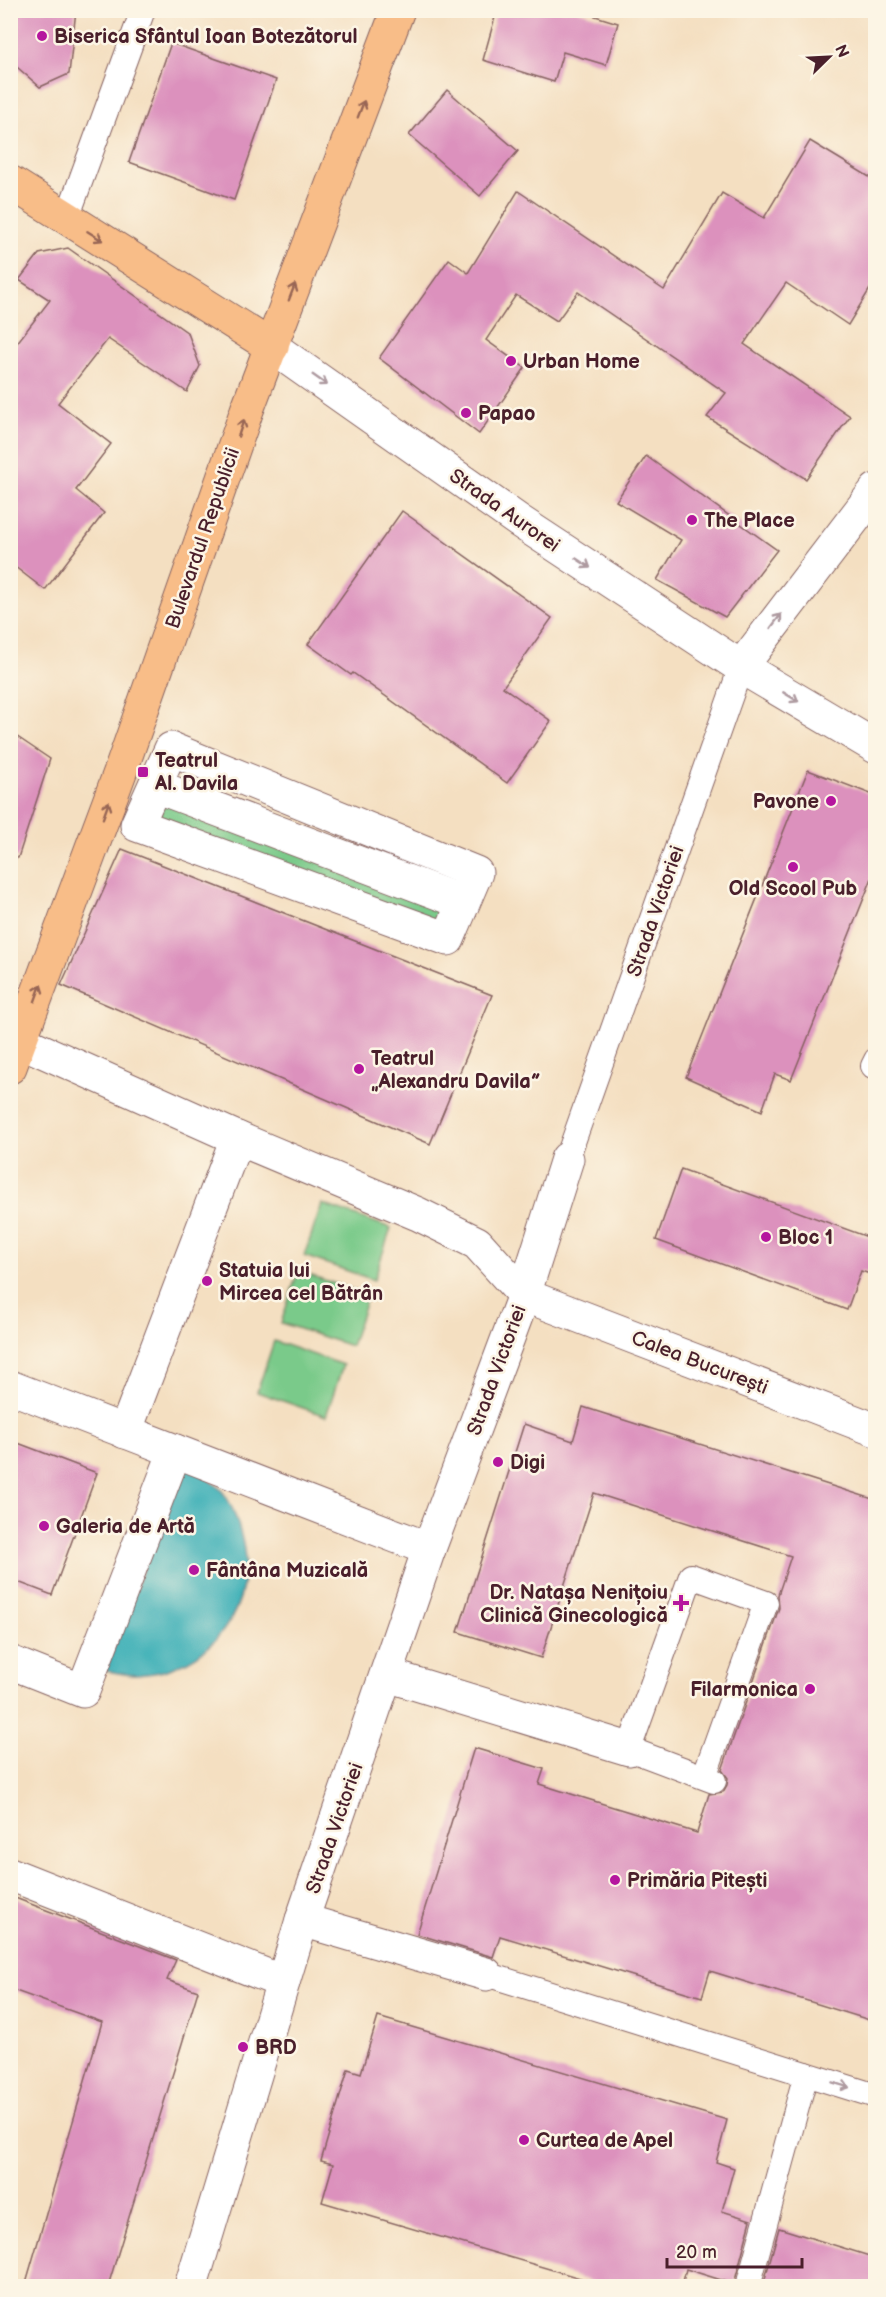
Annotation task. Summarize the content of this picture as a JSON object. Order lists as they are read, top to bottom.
{
  "streets": {
    "main road": ["Bulevardul Republicii"],
    "street": ["Strada Aurorei", "Strada Victoriei", "Calea București"]
  },
  "crossings": [
    ["Strada Aurorei", "Bulevardul Republicii"],
    ["Strada Aurorei", "Strada Victoriei"],
    ["Strada Victoriei", "Calea București"]
  ],
  "one_way": ["Strada Aurorei", "Bulevardul Republicii"],
  "places": {
    "other": [
      "Biserica Sfântul Ioan Botezătorul",
      "Urban Home",
      "Papao",
      "The Place",
      "Pavone",
      "Old Scool Pub",
      "Teatrul „Alexandru Davila”",
      "Bloc 1",
      "Statuia lui Mircea cel Bătrân",
      "Digi",
      "Galeria de Artă",
      "Fântâna Muzicală",
      "Filarmonica",
      "Primăria Pitești",
      "BRD",
      "Curtea de Apel"
    ],
    "transit": ["Teatrul Al. Davila"],
    "health": ["Dr. Natașa Nenițoiu Clinică Ginecologică"]
  },
  "scale_bar": "20 m",
  "north": "top right"
}
